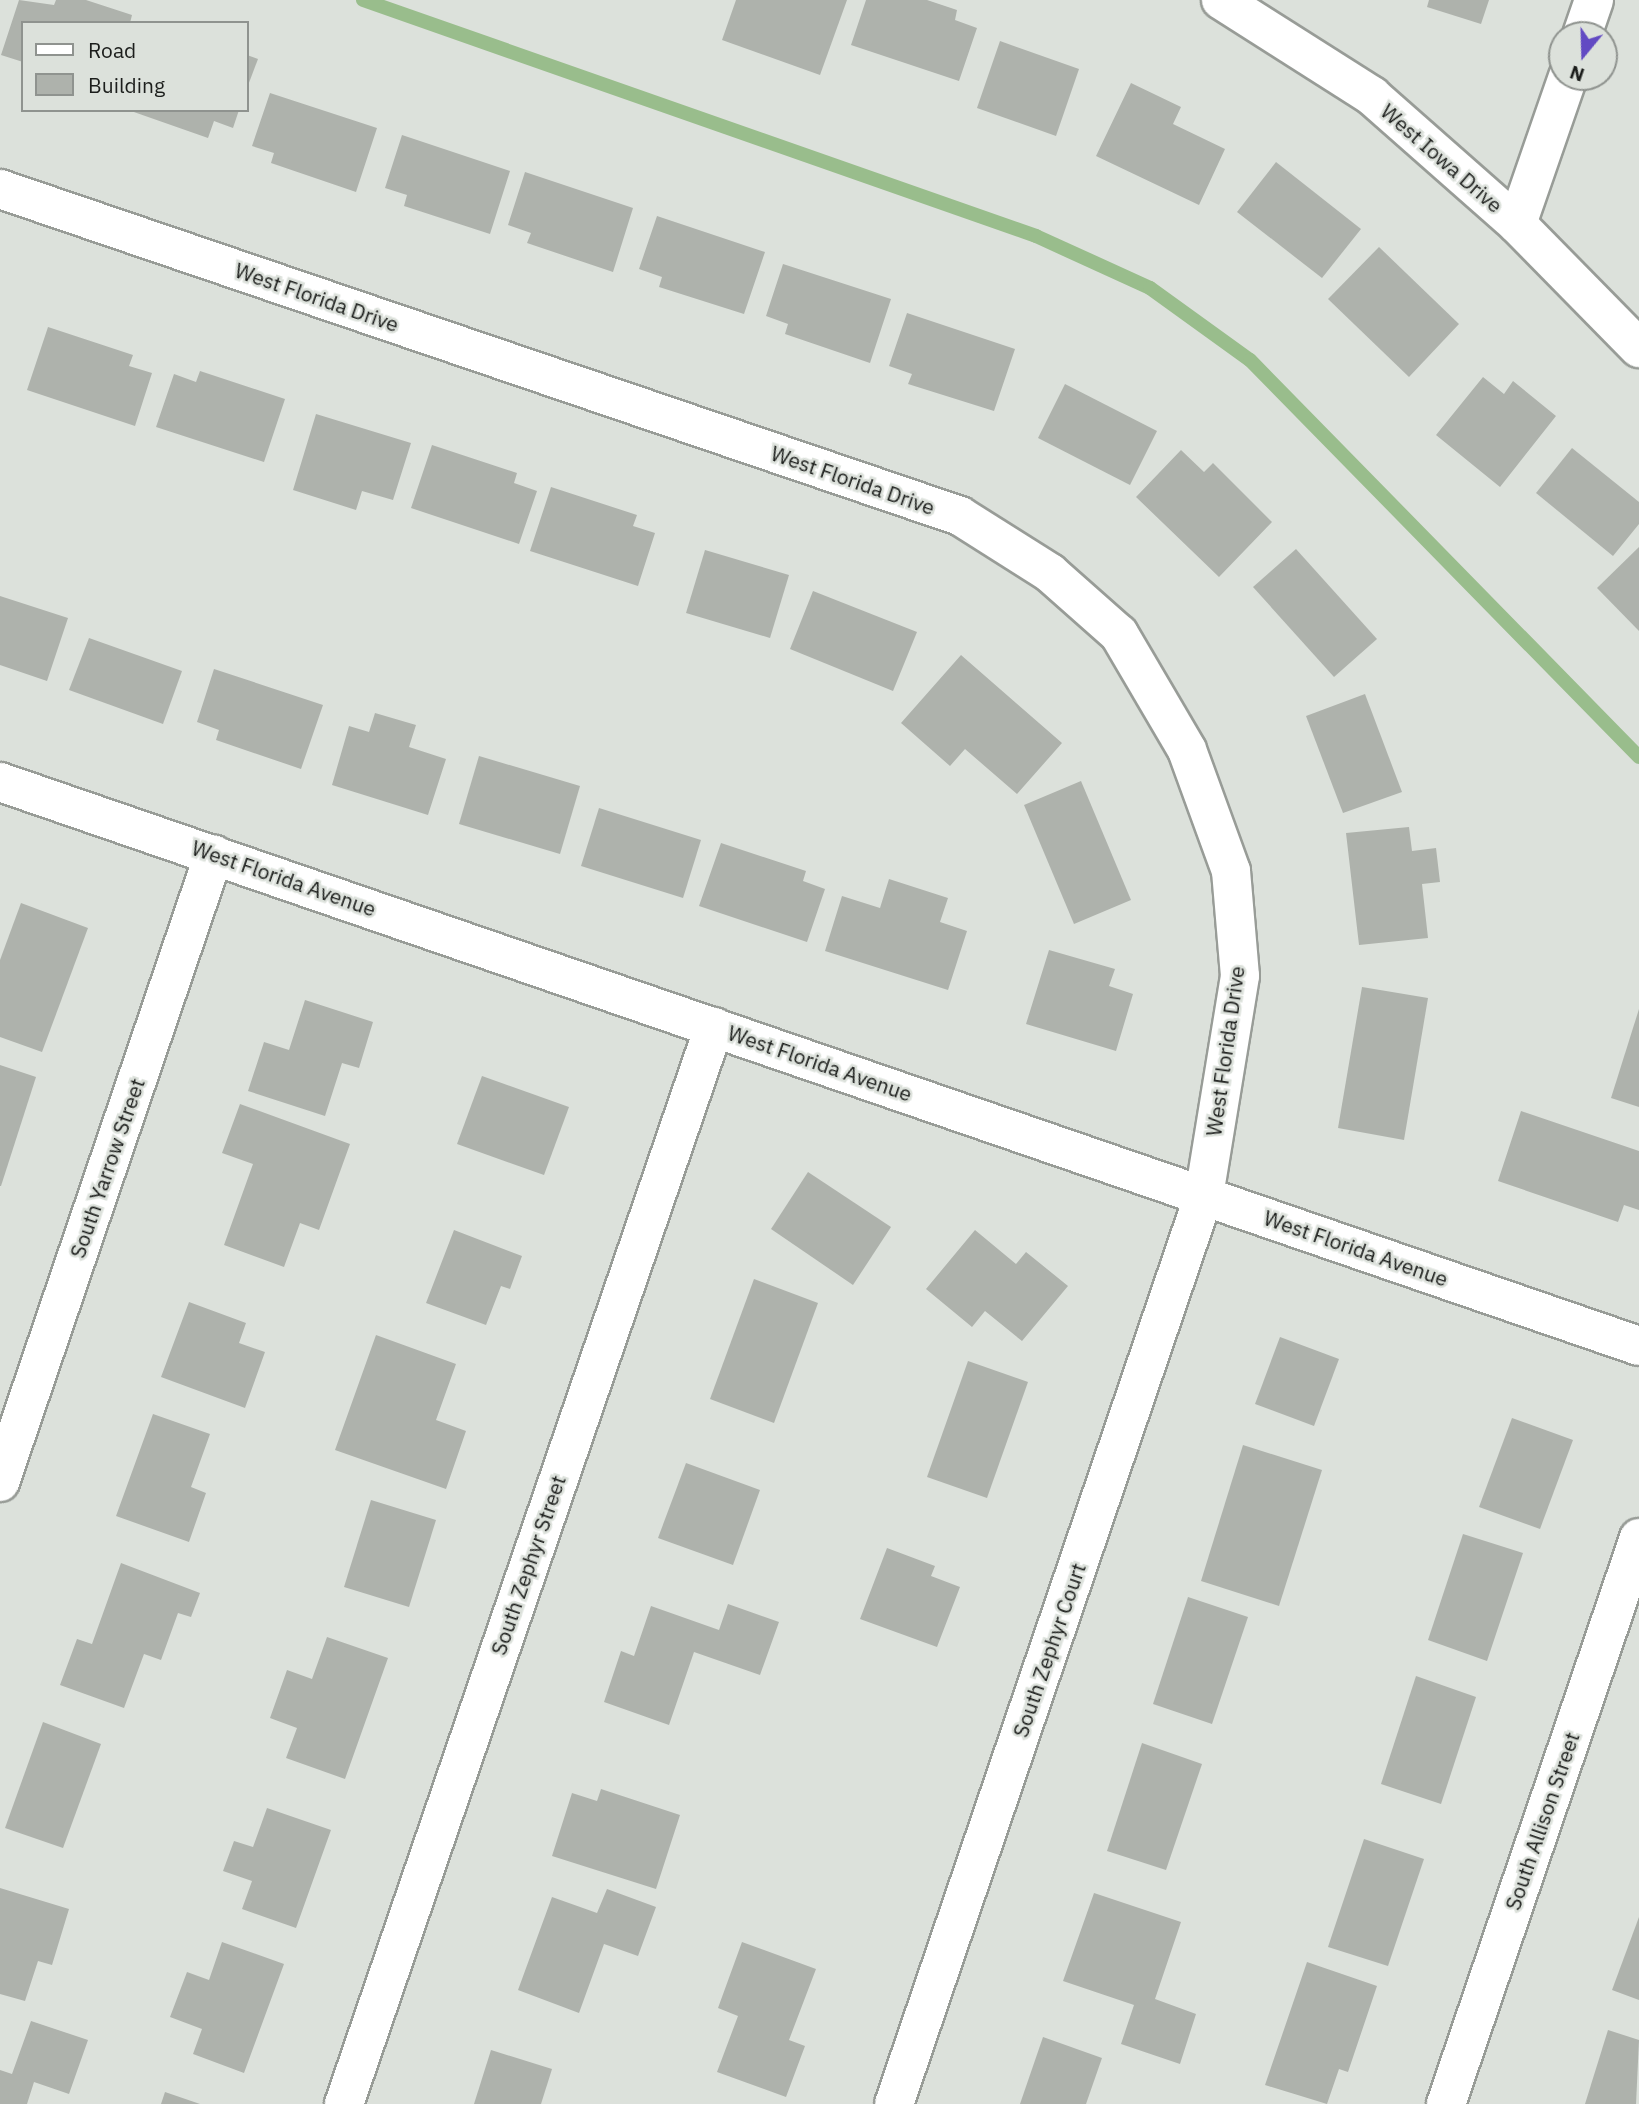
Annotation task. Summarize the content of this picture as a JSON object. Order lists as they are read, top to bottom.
{
  "streets": {
    "street": [
      "West Iowa Drive",
      "West Florida Drive",
      "West Florida Avenue",
      "South Yarrow Street",
      "South Zephyr Street",
      "South Zephyr Court",
      "South Allison Street"
    ]
  },
  "crossings": [
    ["West Florida Drive", "West Florida Avenue"],
    ["West Florida Drive", "South Zephyr Court"],
    ["West Florida Avenue", "South Yarrow Street"],
    ["West Florida Avenue", "South Zephyr Street"],
    ["West Florida Avenue", "South Zephyr Court"]
  ],
  "legend": ["Road", "Building"],
  "north": "bottom"
}
